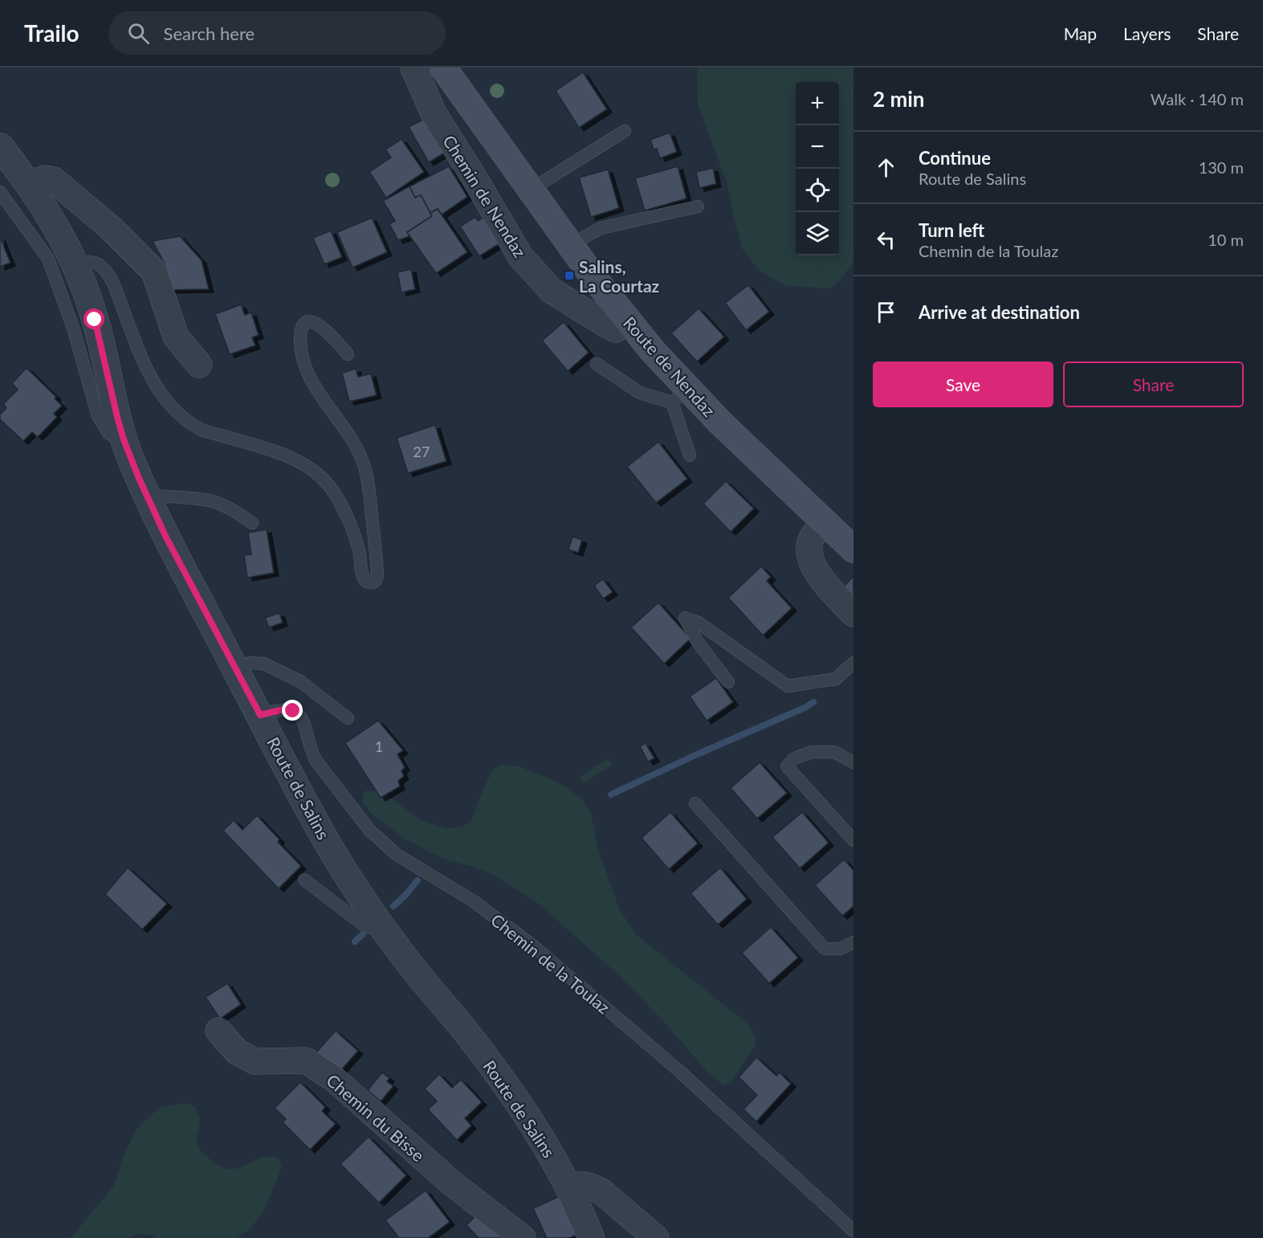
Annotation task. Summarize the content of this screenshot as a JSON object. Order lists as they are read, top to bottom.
{
  "streets": {
    "main road": ["Route de Nendaz"],
    "street": ["Chemin de Nendaz", "Route de Salins", "Chemin du Bisse"],
    "lane": ["Chemin de la Toulaz"]
  },
  "crossings": [
    ["Chemin de Nendaz", "Route de Nendaz"],
    ["Route de Salins", "Chemin de la Toulaz"]
  ],
  "places": {
    "transit": ["Salins, La Courtaz"]
  },
  "house_numbers": ["27", "1"],
  "page": {
    "header": "Trailo",
    "search": "Search here",
    "nav": ["Map", "Layers", "Share"],
    "heading": ["2 min", "Walk · 140 m"],
    "map_buttons": ["+", "−"],
    "list": [
      ["Continue", "Route de Salins", "130 m"],
      ["Turn left", "Chemin de la Toulaz", "10 m"],
      "Arrive at destination"
    ],
    "buttons": ["Save", "Share"]
  }
}
